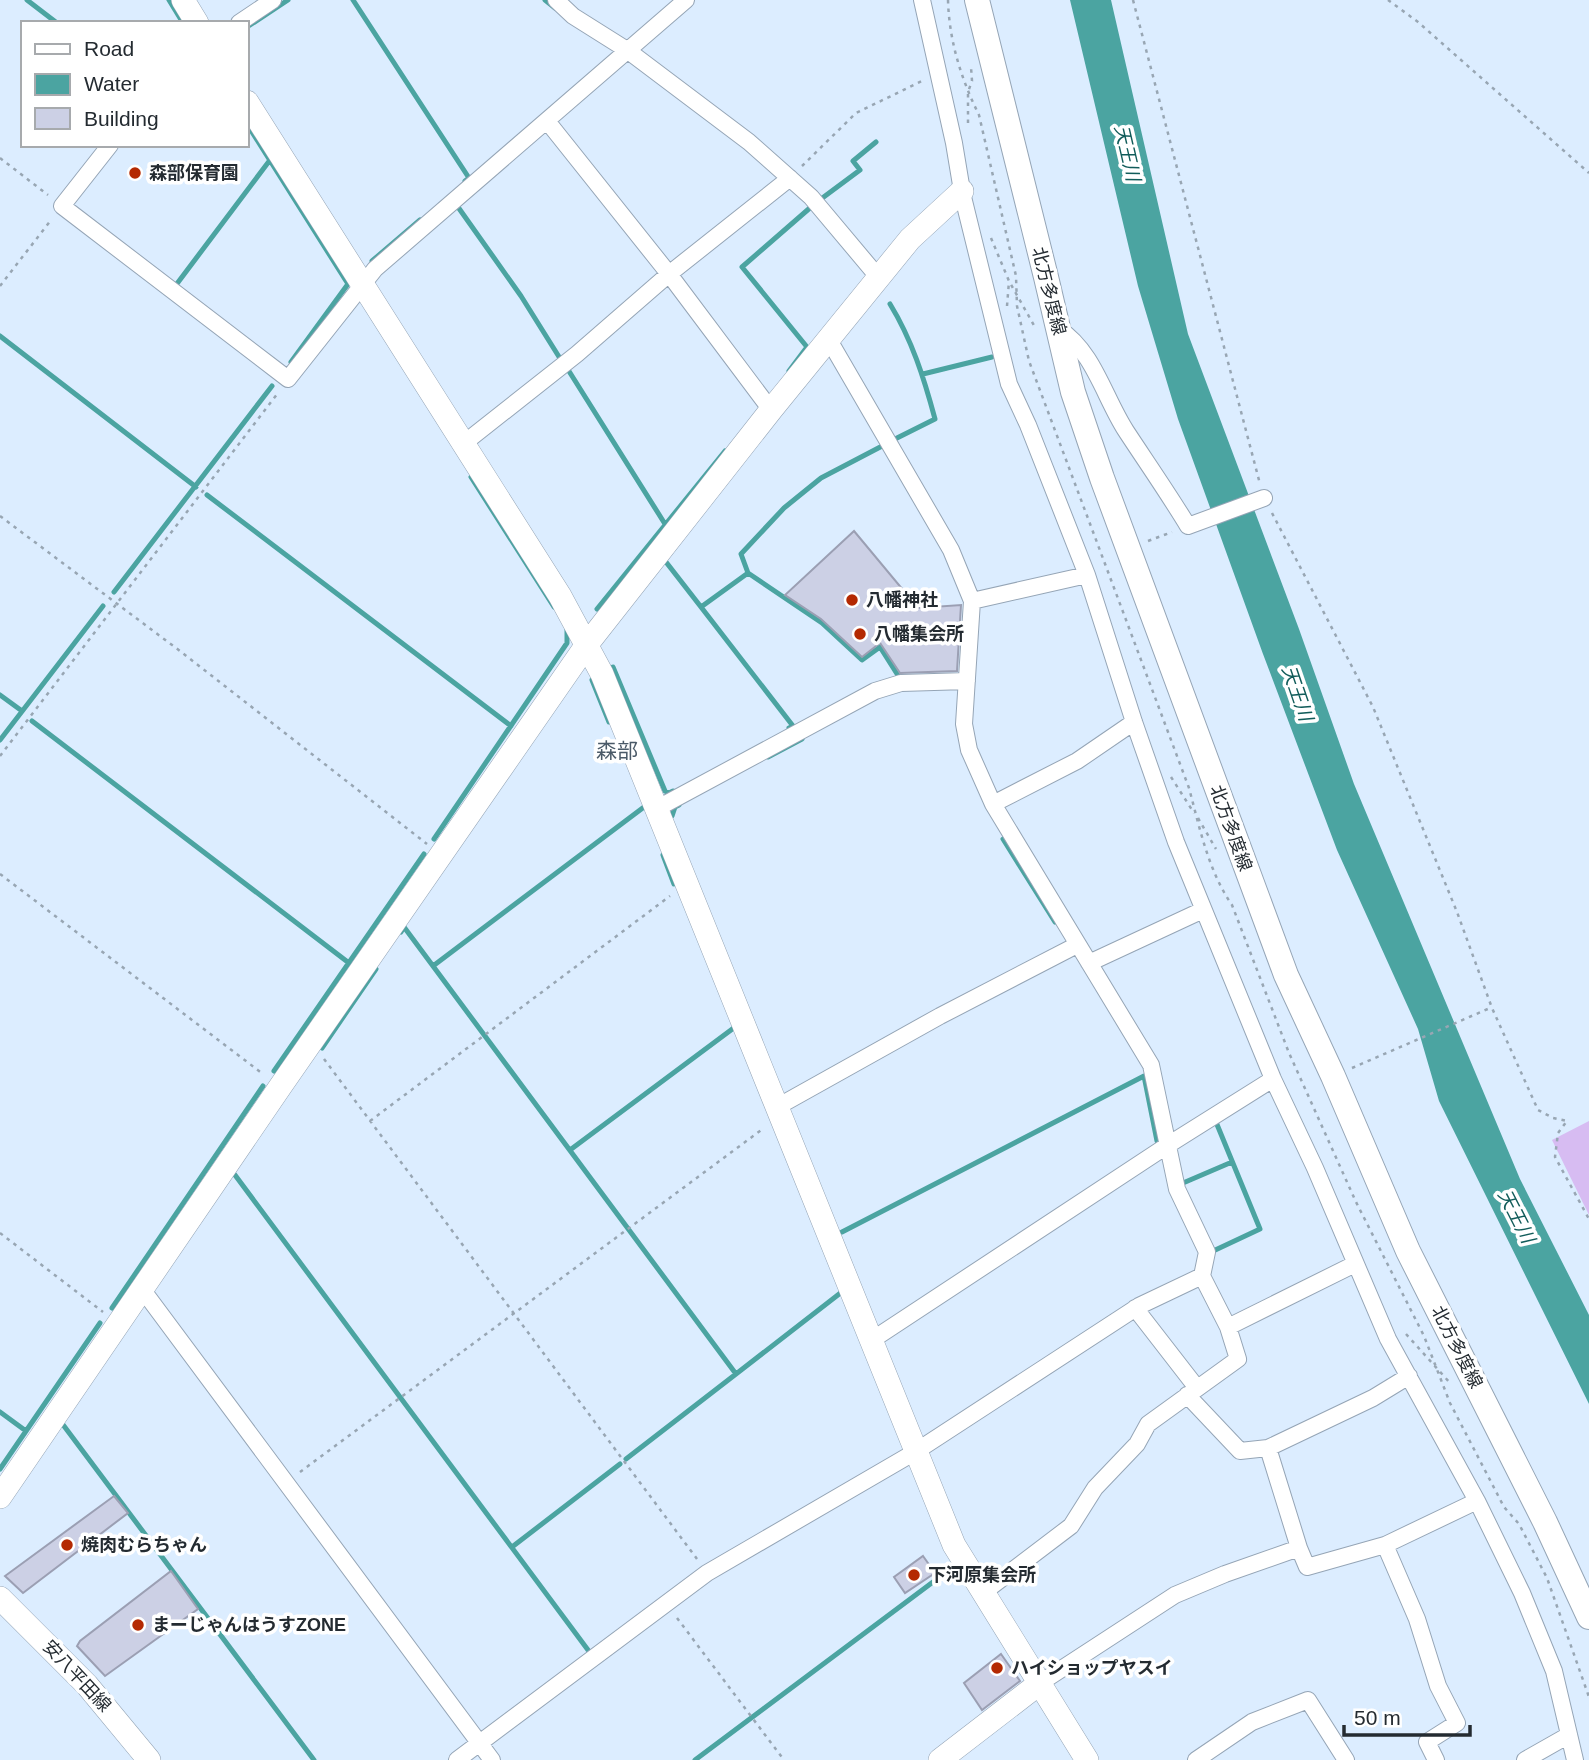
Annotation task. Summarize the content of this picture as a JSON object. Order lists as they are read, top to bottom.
{
  "streets": {
    "main road": ["北方多度線"],
    "street": ["安八平田線"]
  },
  "districts": ["森部"],
  "water": ["天王川"],
  "places": [
    "森部保育園",
    "八幡神社",
    "八幡集会所",
    "焼肉むらちゃん",
    "下河原集会所",
    "まーじゃんはうすZONE",
    "ハイショップヤスイ"
  ],
  "legend": ["Road", "Water", "Building"],
  "scale_bar": "50 m"
}
